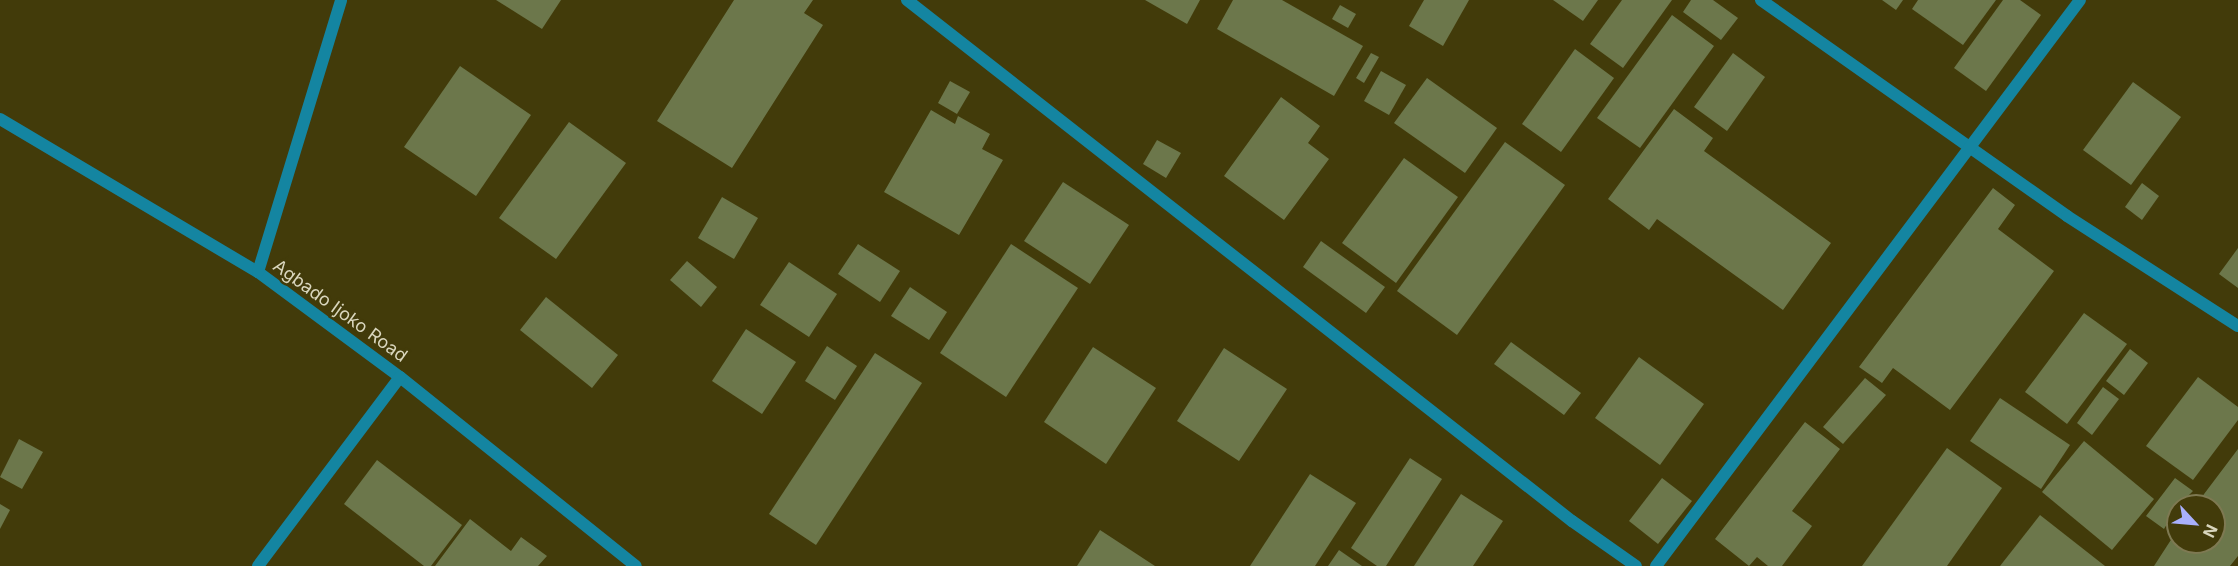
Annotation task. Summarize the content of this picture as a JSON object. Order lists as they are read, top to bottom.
{
  "streets": {
    "street": ["Agbado Ijoko Road"]
  },
  "north": "bottom right"
}
